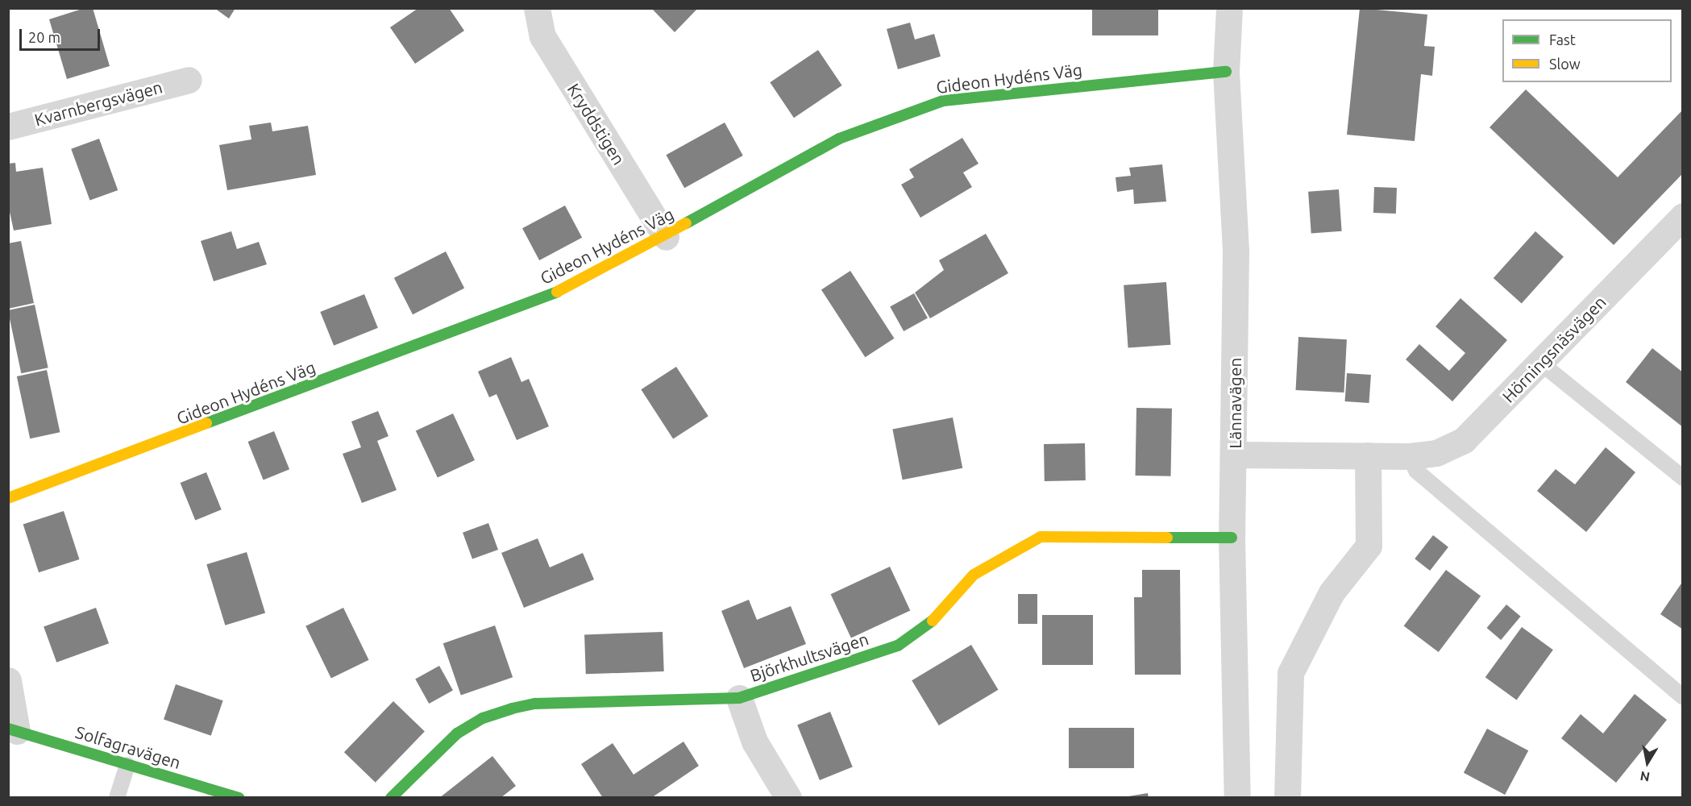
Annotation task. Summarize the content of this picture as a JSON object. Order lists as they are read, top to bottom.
{
  "streets": {
    "street": [
      "Gideon Hydéns Väg",
      "Kvarnbergsvägen",
      "Kryddstigen",
      "Hörningsnäsvägen",
      "Lännavägen",
      "Björkhultsvägen",
      "Solfagravägen"
    ]
  },
  "crossings": [
    ["Gideon Hydéns Väg", "Kryddstigen"],
    ["Gideon Hydéns Väg", "Lännavägen"],
    ["Hörningsnäsvägen", "Lännavägen"],
    ["Lännavägen", "Björkhultsvägen"]
  ],
  "legend": ["Fast", "Slow"],
  "scale_bar": "20 m",
  "north": "bottom"
}
